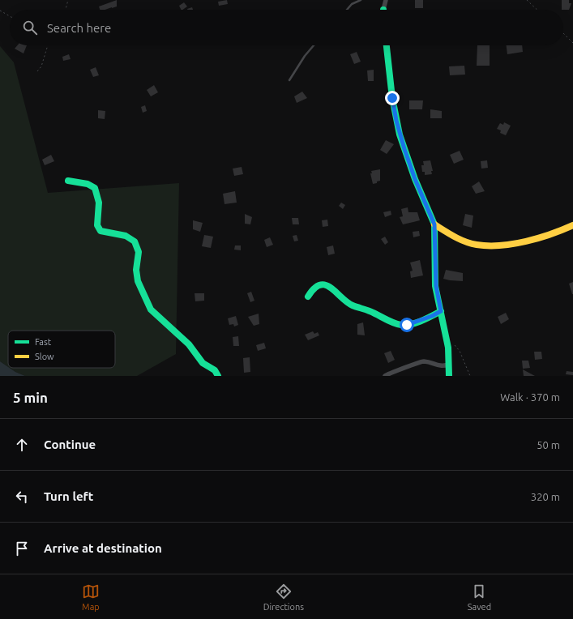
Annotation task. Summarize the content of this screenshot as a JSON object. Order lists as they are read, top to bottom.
{
  "legend": ["Fast", "Slow"],
  "page": {
    "search": "Search here",
    "heading": ["5 min", "Walk · 370 m"],
    "list": [
      ["Continue", "50 m"],
      ["Turn left", "320 m"],
      "Arrive at destination"
    ],
    "nav": ["Map", "Directions", "Saved"]
  }
}
